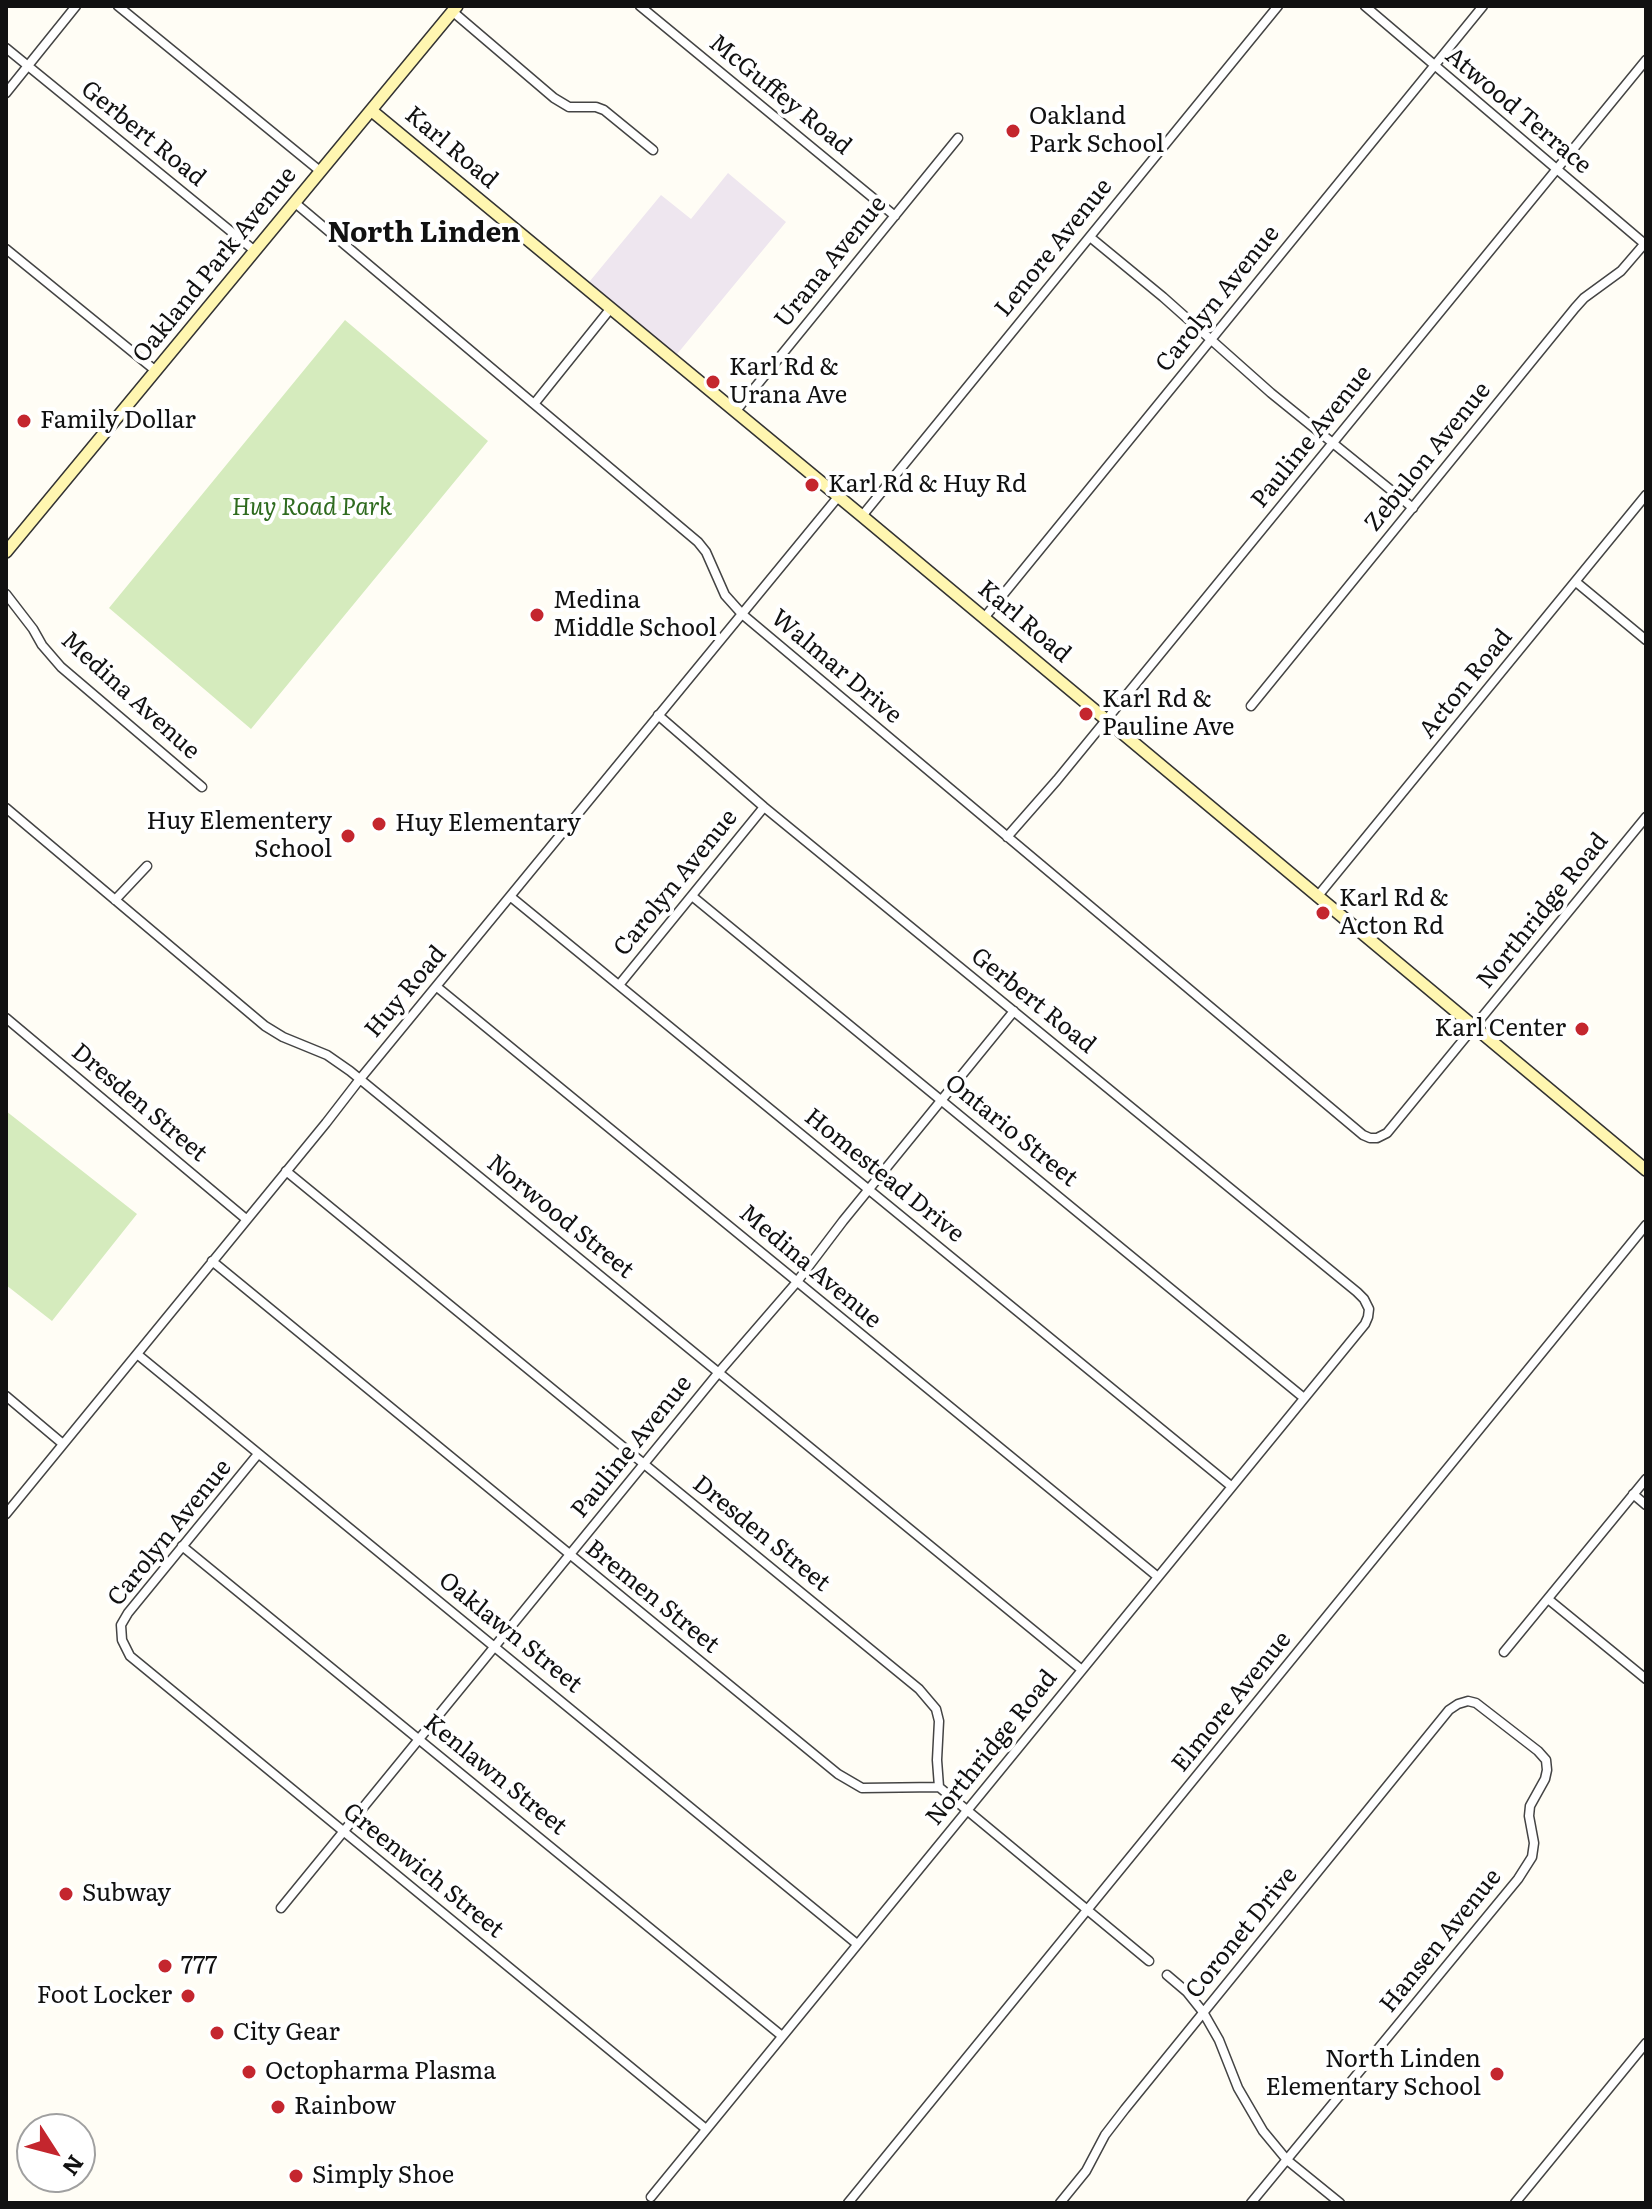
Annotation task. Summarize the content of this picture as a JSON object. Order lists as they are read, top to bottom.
{
  "streets": {
    "main road": ["Karl Road", "Oakland Park Avenue"],
    "street": [
      "McGuffey Road",
      "Atwood Terrace",
      "Gerbert Road",
      "Lenore Avenue",
      "Urana Avenue",
      "Carolyn Avenue",
      "Pauline Avenue",
      "Zebulon Avenue",
      "Walmar Drive",
      "Acton Road",
      "Medina Avenue",
      "Northridge Road",
      "Huy Road",
      "Dresden Street",
      "Ontario Street",
      "Homestead Drive",
      "Norwood Street",
      "Bremen Street",
      "Oaklawn Street",
      "Elmore Avenue",
      "Kenlawn Street",
      "Greenwich Street",
      "Coronet Drive",
      "Hansen Avenue"
    ]
  },
  "crossings": [
    ["McGuffey Road", "Urana Avenue"],
    ["Atwood Terrace", "Carolyn Avenue"],
    ["Atwood Terrace", "Pauline Avenue"],
    ["Atwood Terrace", "Zebulon Avenue"],
    ["Gerbert Road", "Oakland Park Avenue"],
    ["Gerbert Road", "Carolyn Avenue"],
    ["Gerbert Road", "Pauline Avenue"],
    ["Gerbert Road", "Northridge Road"],
    ["Gerbert Road", "Huy Road"],
    ["Karl Road", "Lenore Avenue"],
    ["Karl Road", "Urana Avenue"],
    ["Karl Road", "Oakland Park Avenue"],
    ["Karl Road", "Carolyn Avenue"],
    ["Karl Road", "Pauline Avenue"],
    ["Karl Road", "Acton Road"],
    ["Karl Road", "Northridge Road"],
    ["Karl Road", "Huy Road"],
    ["Oakland Park Avenue", "Walmar Drive"],
    ["Carolyn Avenue", "Ontario Street"],
    ["Carolyn Avenue", "Homestead Drive"],
    ["Carolyn Avenue", "Oaklawn Street"],
    ["Carolyn Avenue", "Kenlawn Street"],
    ["Carolyn Avenue", "Greenwich Street"],
    ["Pauline Avenue", "Walmar Drive"],
    ["Pauline Avenue", "Medina Avenue"],
    ["Pauline Avenue", "Dresden Street"],
    ["Pauline Avenue", "Ontario Street"],
    ["Pauline Avenue", "Homestead Drive"],
    ["Pauline Avenue", "Norwood Street"],
    ["Pauline Avenue", "Bremen Street"],
    ["Pauline Avenue", "Oaklawn Street"],
    ["Pauline Avenue", "Kenlawn Street"],
    ["Pauline Avenue", "Greenwich Street"],
    ["Walmar Drive", "Northridge Road"],
    ["Walmar Drive", "Huy Road"],
    ["Medina Avenue", "Northridge Road"],
    ["Medina Avenue", "Huy Road"],
    ["Northridge Road", "Ontario Street"],
    ["Northridge Road", "Homestead Drive"],
    ["Northridge Road", "Norwood Street"],
    ["Northridge Road", "Oaklawn Street"],
    ["Northridge Road", "Kenlawn Street"],
    ["Northridge Road", "Greenwich Street"],
    ["Huy Road", "Dresden Street"],
    ["Huy Road", "Homestead Drive"],
    ["Huy Road", "Norwood Street"],
    ["Huy Road", "Bremen Street"],
    ["Huy Road", "Oaklawn Street"],
    ["Dresden Street", "Bremen Street"],
    ["Coronet Drive", "Hansen Avenue"]
  ],
  "districts": ["North Linden"],
  "parks": ["Huy Road Park"],
  "places": [
    "Oakland Park School",
    "Karl Rd & Urana Ave",
    "Family Dollar",
    "Karl Rd & Huy Rd",
    "Medina Middle School",
    "Karl Rd & Pauline Ave",
    "Huy Elementary",
    "Huy Elementery School",
    "Karl Rd & Acton Rd",
    "Karl Center",
    "Subway",
    "777",
    "Foot Locker",
    "City Gear",
    "Octopharma Plasma",
    "North Linden Elementary School",
    "Rainbow",
    "Simply Shoe"
  ],
  "north": "bottom right"
}
